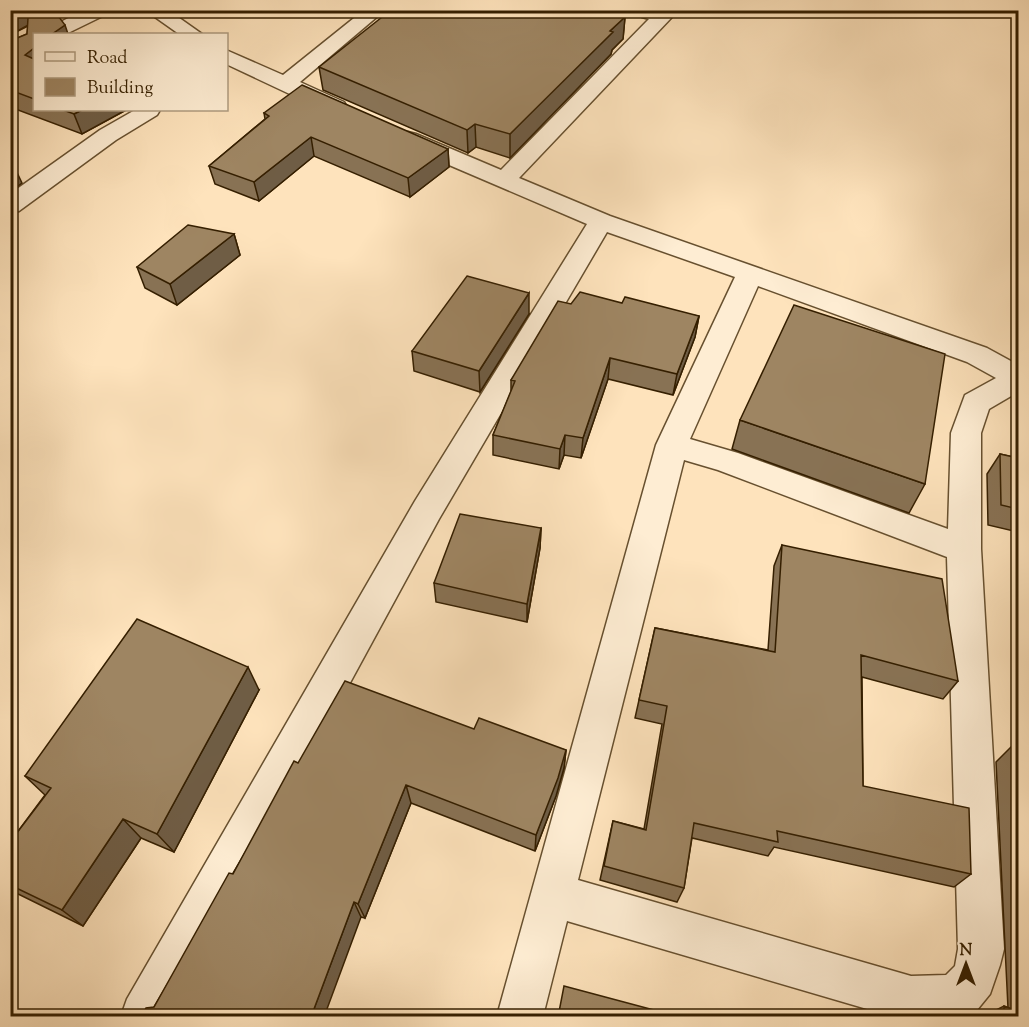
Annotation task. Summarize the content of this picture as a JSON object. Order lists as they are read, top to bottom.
{
  "legend": ["Road", "Building"],
  "north": "top"
}
